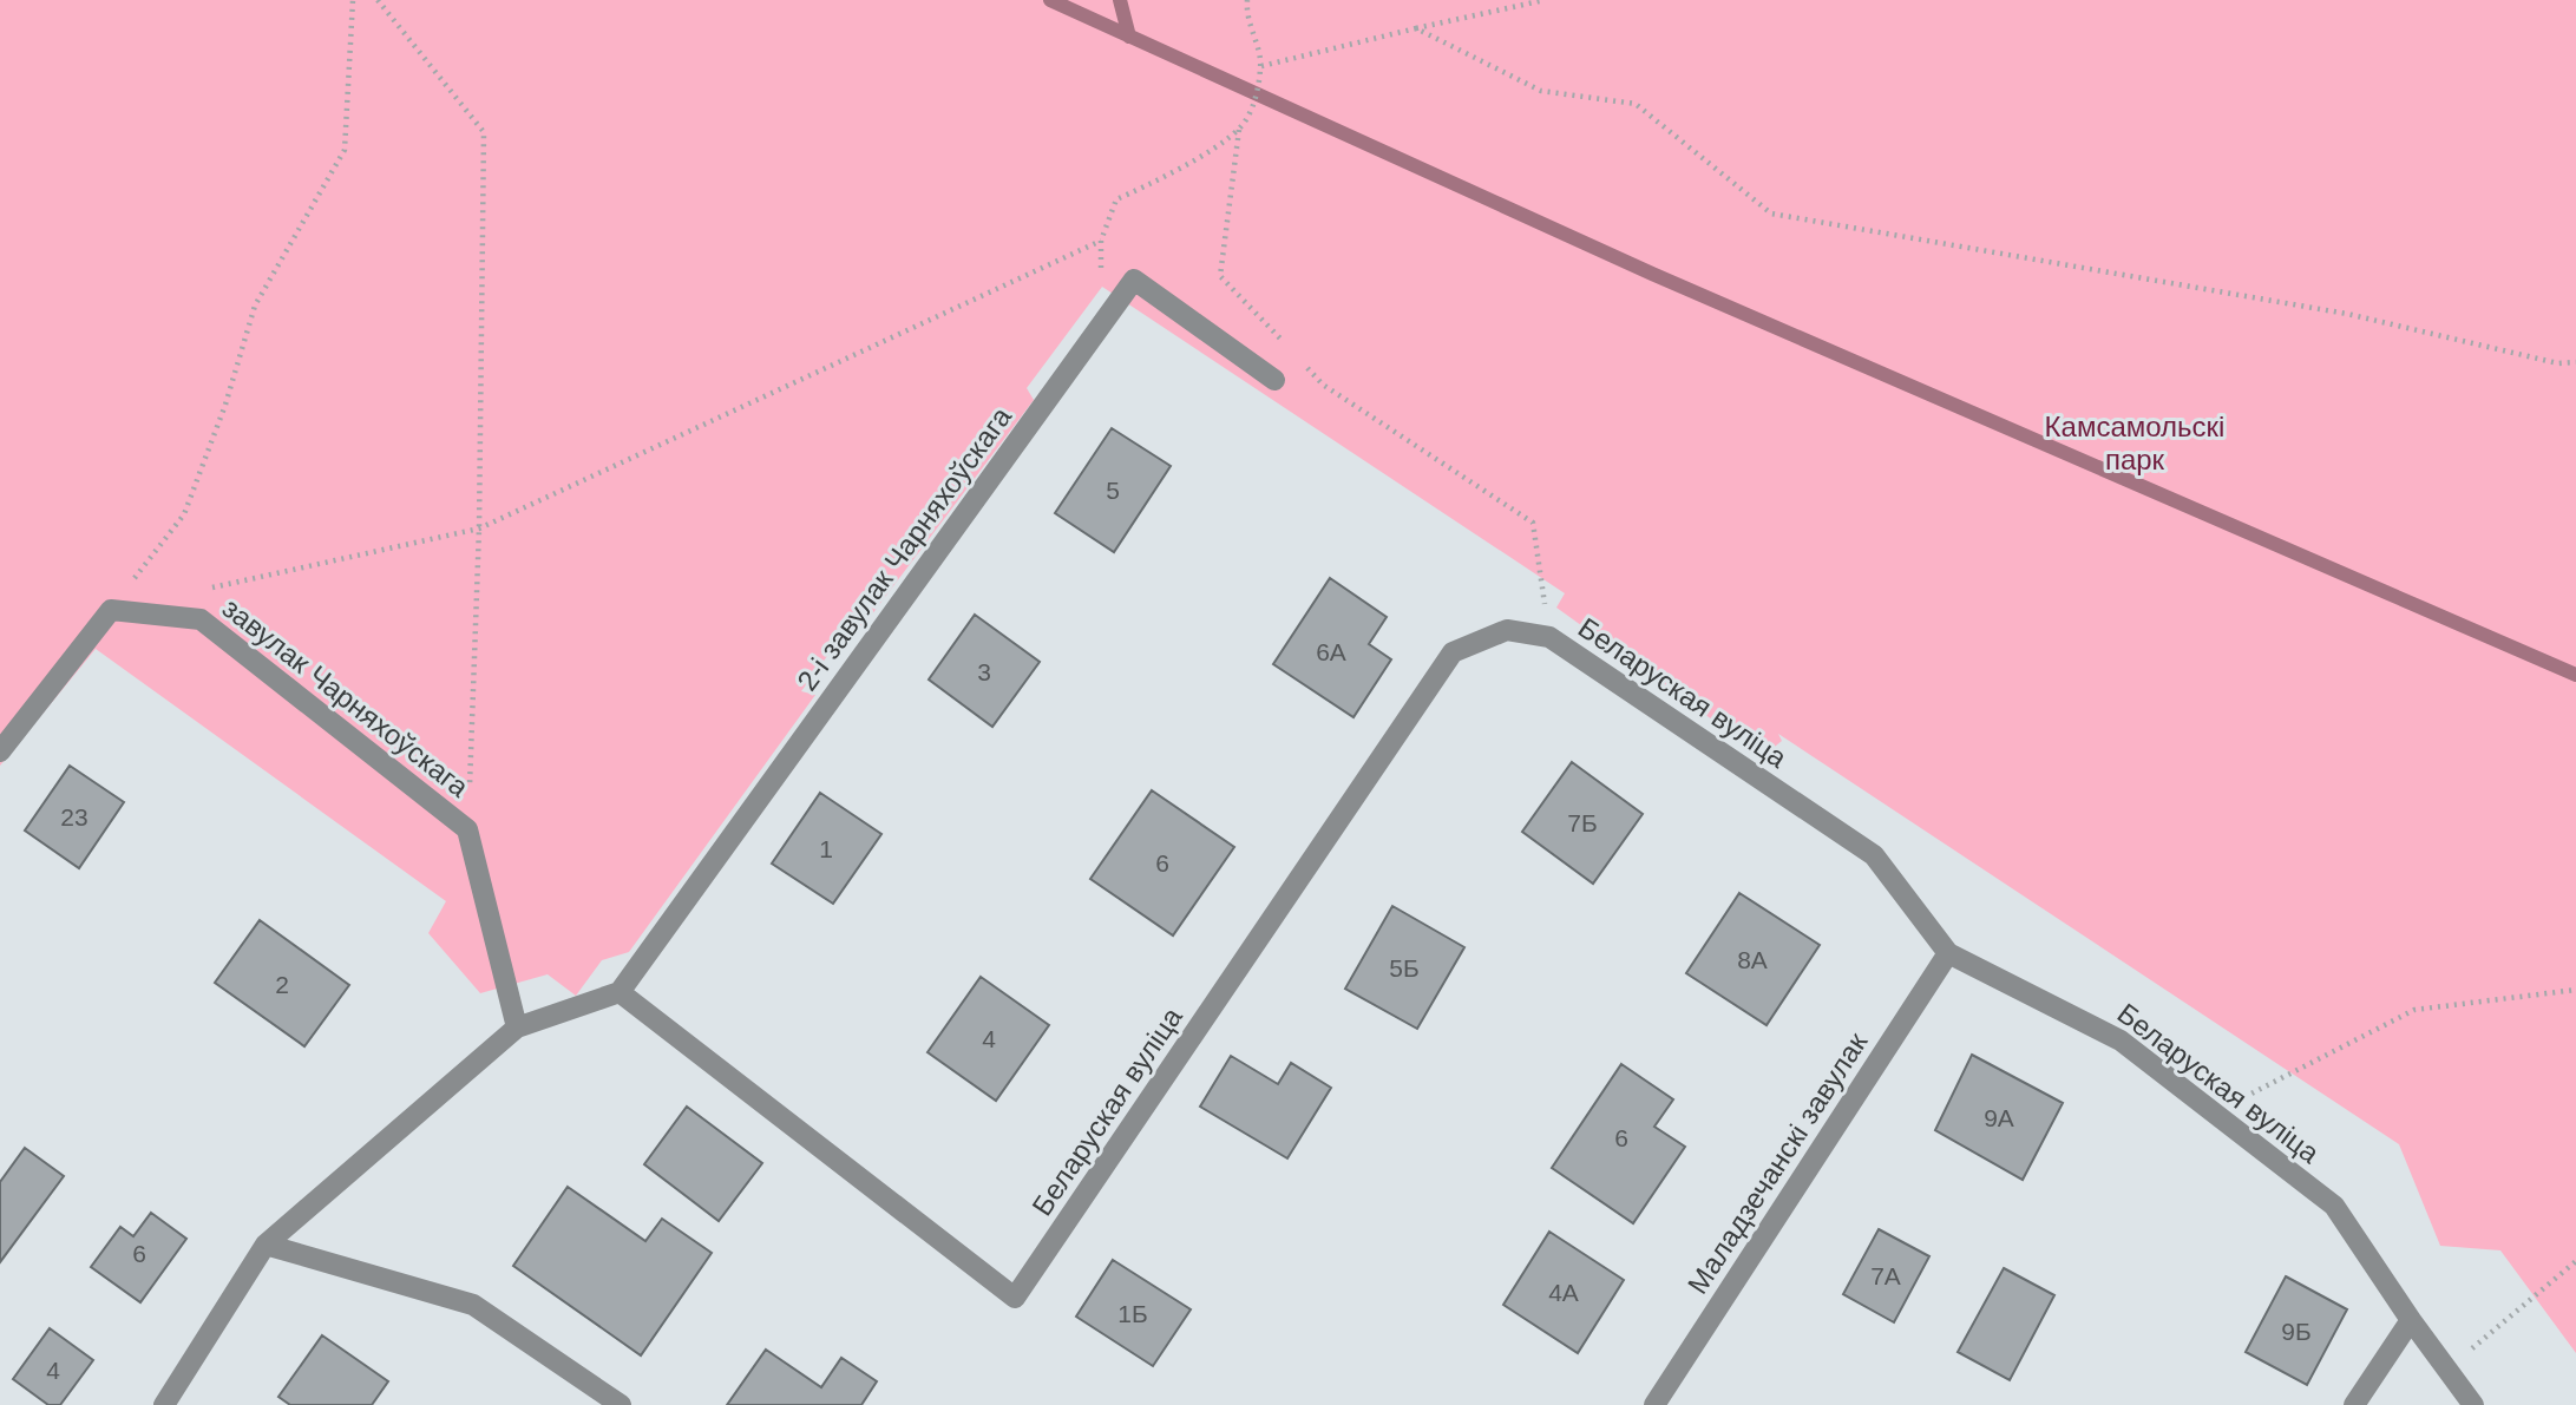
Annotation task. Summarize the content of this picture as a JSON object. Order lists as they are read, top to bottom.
{
  "streets": {
    "street": [
      "2-і завулак Чарняхоўскага",
      "Беларуская вуліца",
      "завулак Чарняхоўскага",
      "Маладзечанскі завулак"
    ]
  },
  "crossings": [
    ["2-і завулак Чарняхоўскага", "Беларуская вуліца"],
    ["Беларуская вуліца", "Маладзечанскі завулак"]
  ],
  "parks": ["Камсамольскі парк"],
  "house_numbers": [
    "5",
    "6А",
    "3",
    "23",
    "7Б",
    "1",
    "6",
    "8А",
    "5Б",
    "2",
    "4",
    "9А",
    "6",
    "6",
    "7А",
    "4А",
    "1Б",
    "9Б",
    "4"
  ]
}
